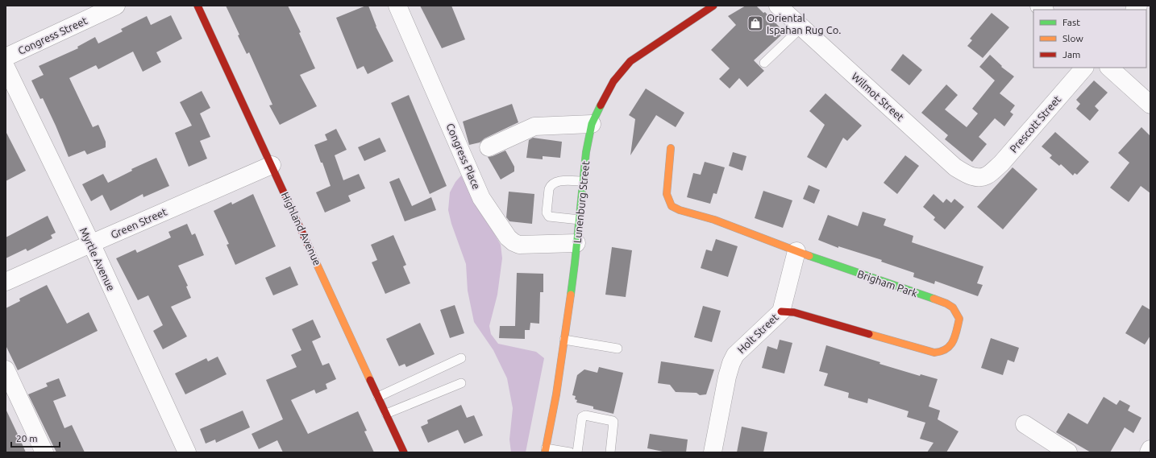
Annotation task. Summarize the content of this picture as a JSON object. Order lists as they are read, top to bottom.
{
  "streets": {
    "street": [
      "Congress Street",
      "Wilmot Street",
      "Prescott Street",
      "Congress Place",
      "Lunenburg Street",
      "Green Street",
      "Highland Avenue",
      "Myrtle Avenue",
      "Brigham Park",
      "Holt Street"
    ]
  },
  "crossings": [
    ["Wilmot Street", "Prescott Street"],
    ["Congress Place", "Lunenburg Street"],
    ["Green Street", "Highland Avenue"],
    ["Green Street", "Myrtle Avenue"],
    ["Brigham Park", "Holt Street"]
  ],
  "places": {
    "shop": ["Oriental Ispahan Rug Co."]
  },
  "legend": ["Fast", "Slow", "Jam"],
  "scale_bar": "20 m"
}
